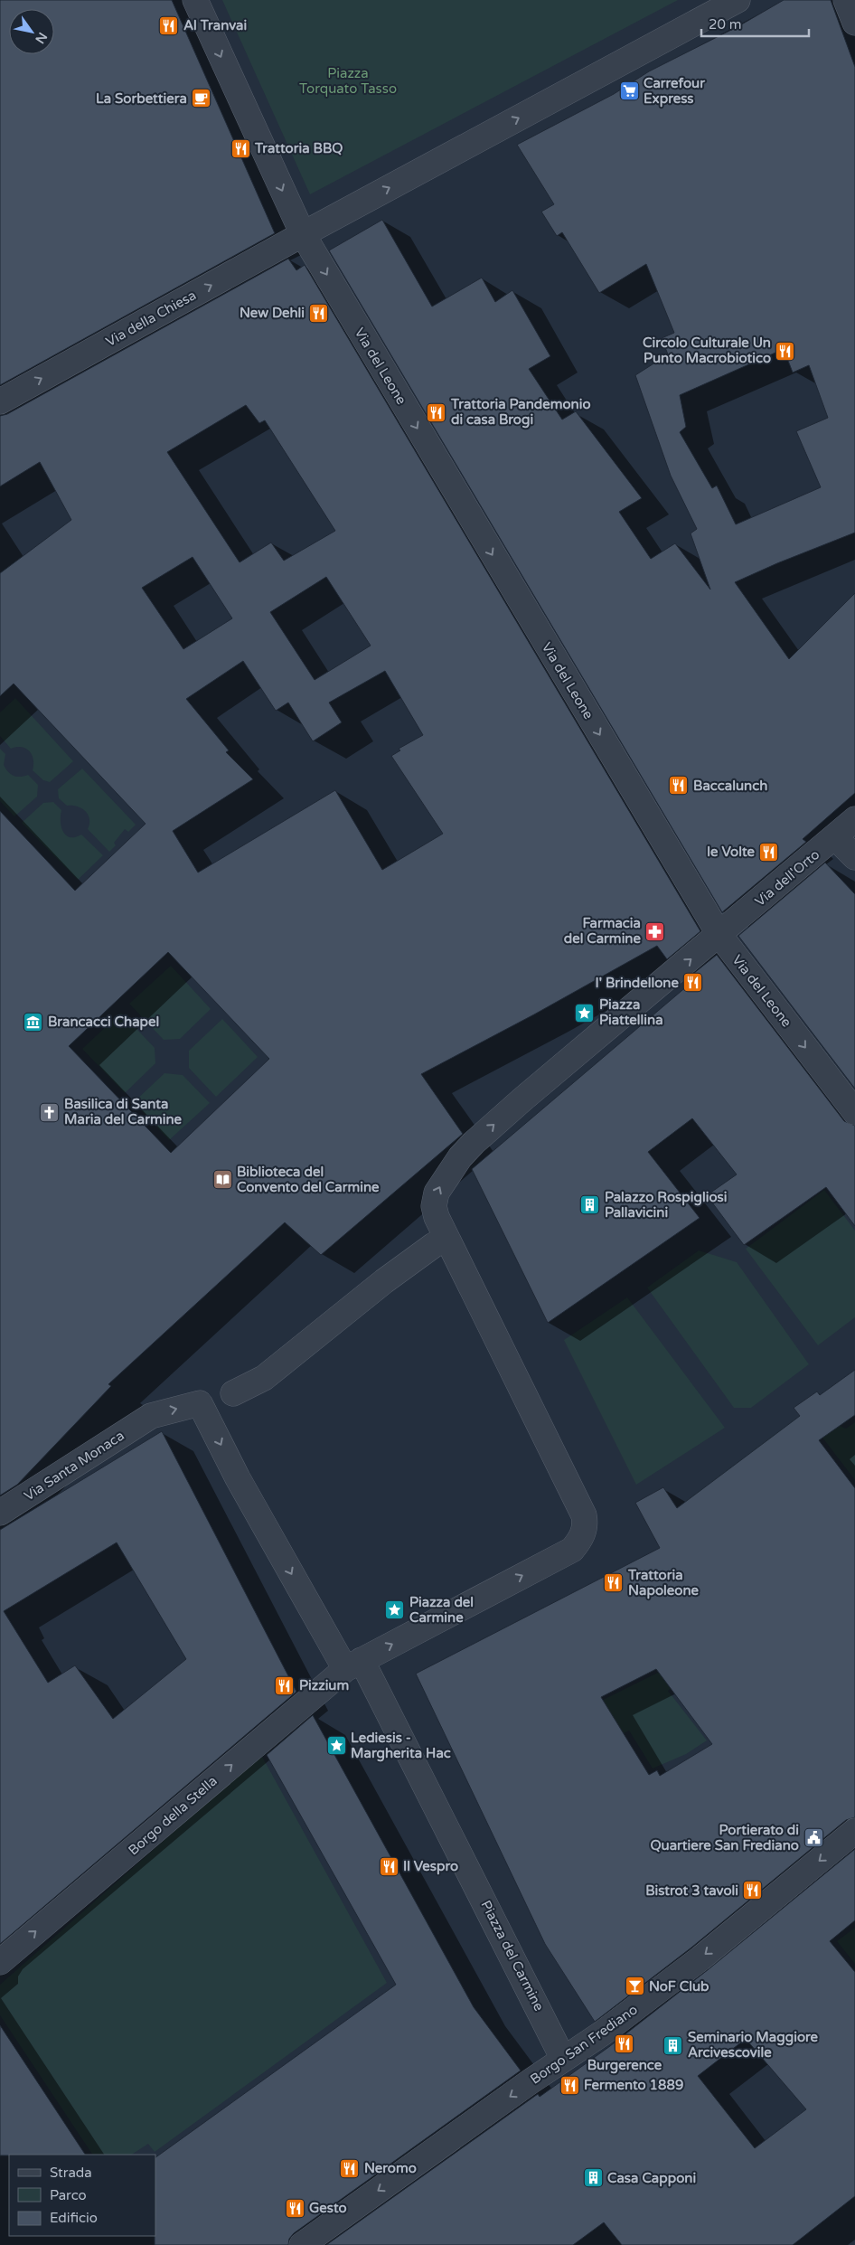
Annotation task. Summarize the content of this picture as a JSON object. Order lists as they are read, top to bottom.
{
  "streets": {
    "street": [
      "Via della Chiesa",
      "Via del Leone",
      "Via dell'Orto",
      "Via Santa Monaca",
      "Borgo della Stella",
      "Piazza del Carmine",
      "Borgo San Frediano"
    ]
  },
  "crossings": [
    ["Via della Chiesa", "Via del Leone"],
    ["Via del Leone", "Via dell'Orto"],
    ["Via Santa Monaca", "Piazza del Carmine"],
    ["Borgo della Stella", "Piazza del Carmine"],
    ["Piazza del Carmine", "Borgo San Frediano"]
  ],
  "one_way": [
    "Via della Chiesa",
    "Via del Leone",
    "Borgo della Stella",
    "Piazza del Carmine",
    "Borgo San Frediano"
  ],
  "parks": ["Piazza Torquato Tasso"],
  "places": {
    "restaurant": [
      "Al Tranvai",
      "Trattoria BBQ",
      "New Dehli",
      "Circolo Culturale Un Punto Macrobiotico",
      "Trattoria Pandemonio di casa Brogi",
      "Baccalunch",
      "le Volte",
      "I' Brindellone",
      "Trattoria Napoleone",
      "Pizzium",
      "Il Vespro",
      "Bistrot 3 tavoli",
      "Burgerence",
      "Fermento 1889",
      "Neromo",
      "Gesto"
    ],
    "supermarket": ["Carrefour Express"],
    "cafe": ["La Sorbettiera"],
    "pharmacy": ["Farmacia del Carmine"],
    "place": ["Piazza Piattellina", "Piazza del Carmine", "Lediesis - Margherita Hac"],
    "museum": ["Brancacci Chapel"],
    "church": ["Basilica di Santa Maria del Carmine"],
    "library": ["Biblioteca del Convento del Carmine"],
    "building": ["Palazzo Rospigliosi Pallavicini", "Seminario Maggiore Arcivescovile", "Casa Capponi"],
    "public building": ["Portierato di Quartiere San Frediano"],
    "bar": ["NoF Club"]
  },
  "legend": ["Strada", "Parco", "Edificio"],
  "scale_bar": "20 m",
  "north": "bottom right"
}
